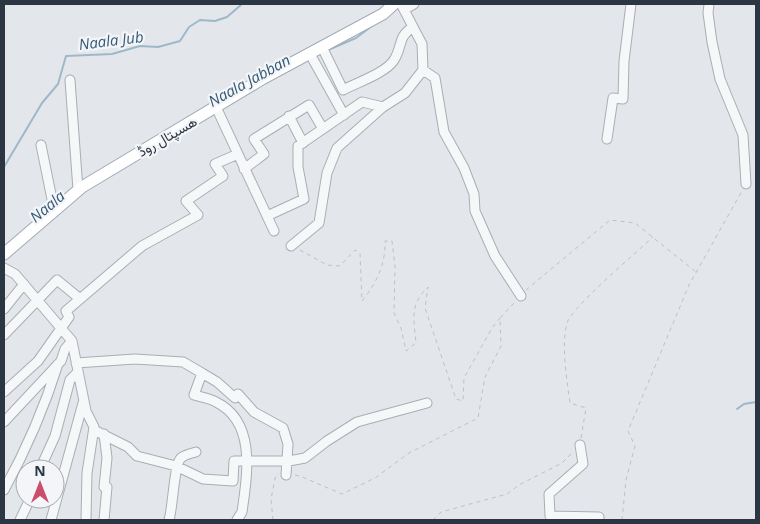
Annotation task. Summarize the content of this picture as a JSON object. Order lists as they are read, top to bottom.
{
  "streets": {
    "main road": ["ھسپتال روڈ"]
  },
  "water": ["Naala Jub", "Naala Jabban", "Naala"],
  "north": "top"
}
